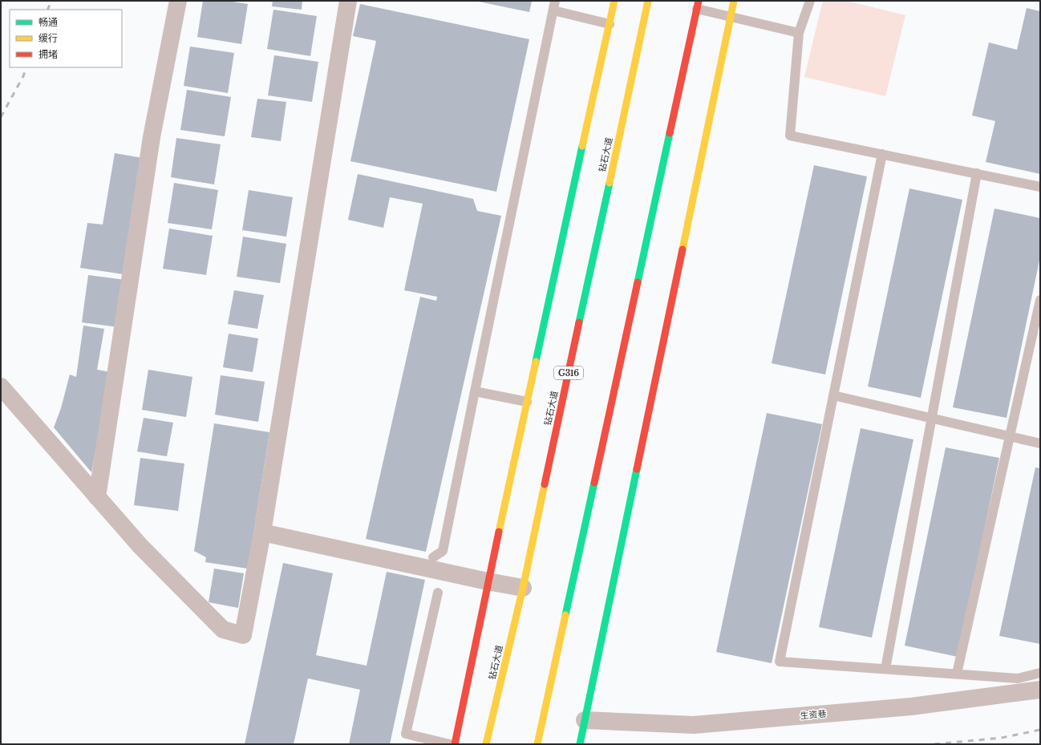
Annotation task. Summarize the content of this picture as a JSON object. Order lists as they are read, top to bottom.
{
  "streets": {
    "main road": ["钻石大道", "G316"],
    "street": ["生资巷"]
  },
  "legend": ["畅通", "缓行", "拥堵"]
}
